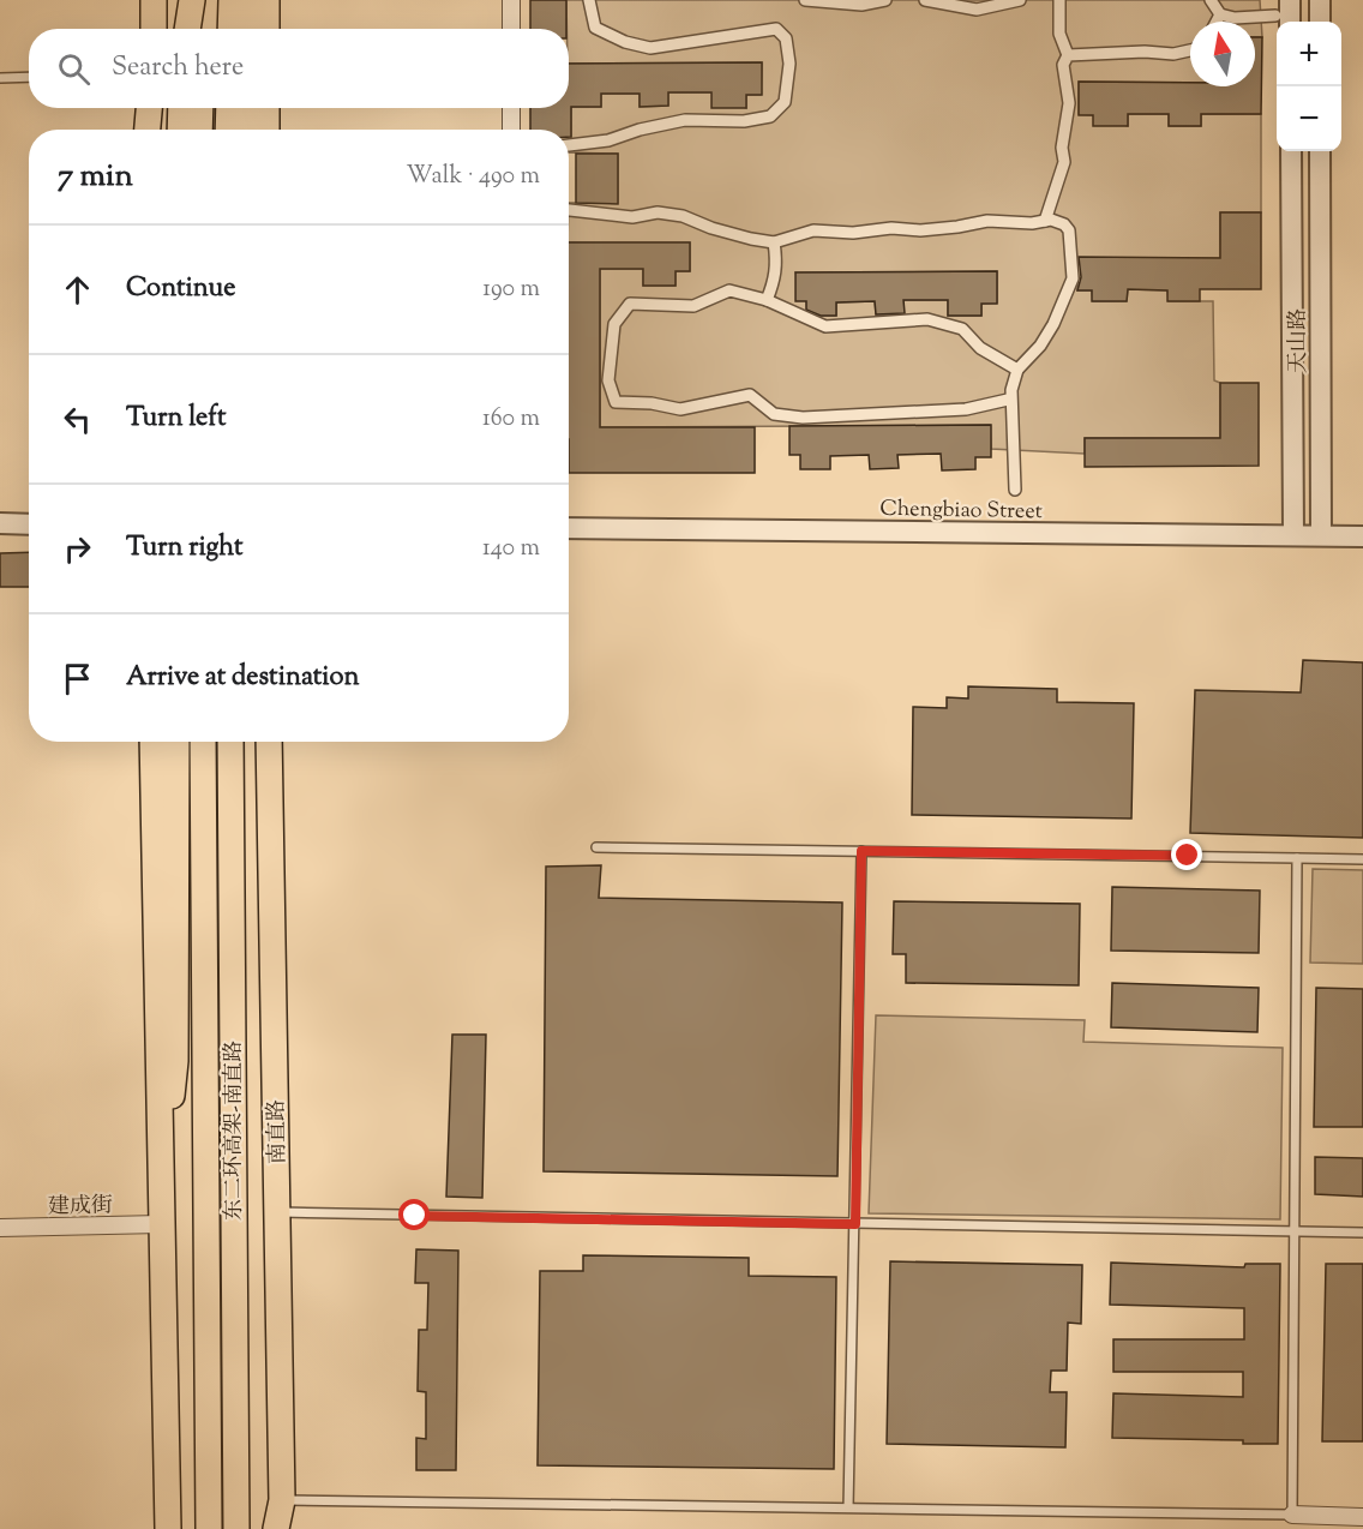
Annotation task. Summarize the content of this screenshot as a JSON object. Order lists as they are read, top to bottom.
{
  "streets": {
    "highway": ["东二环高架-南直路", "南直路"],
    "street": ["天山路", "Chengbiao Street", "建成街"]
  },
  "crossings": [
    ["天山路", "Chengbiao Street"]
  ],
  "north": "top",
  "page": {
    "map_buttons": ["+", "−"],
    "search": "Search here",
    "heading": ["7 min", "Walk · 490 m"],
    "list": [
      ["Continue", "190 m"],
      ["Turn left", "160 m"],
      ["Turn right", "140 m"],
      "Arrive at destination"
    ]
  }
}
